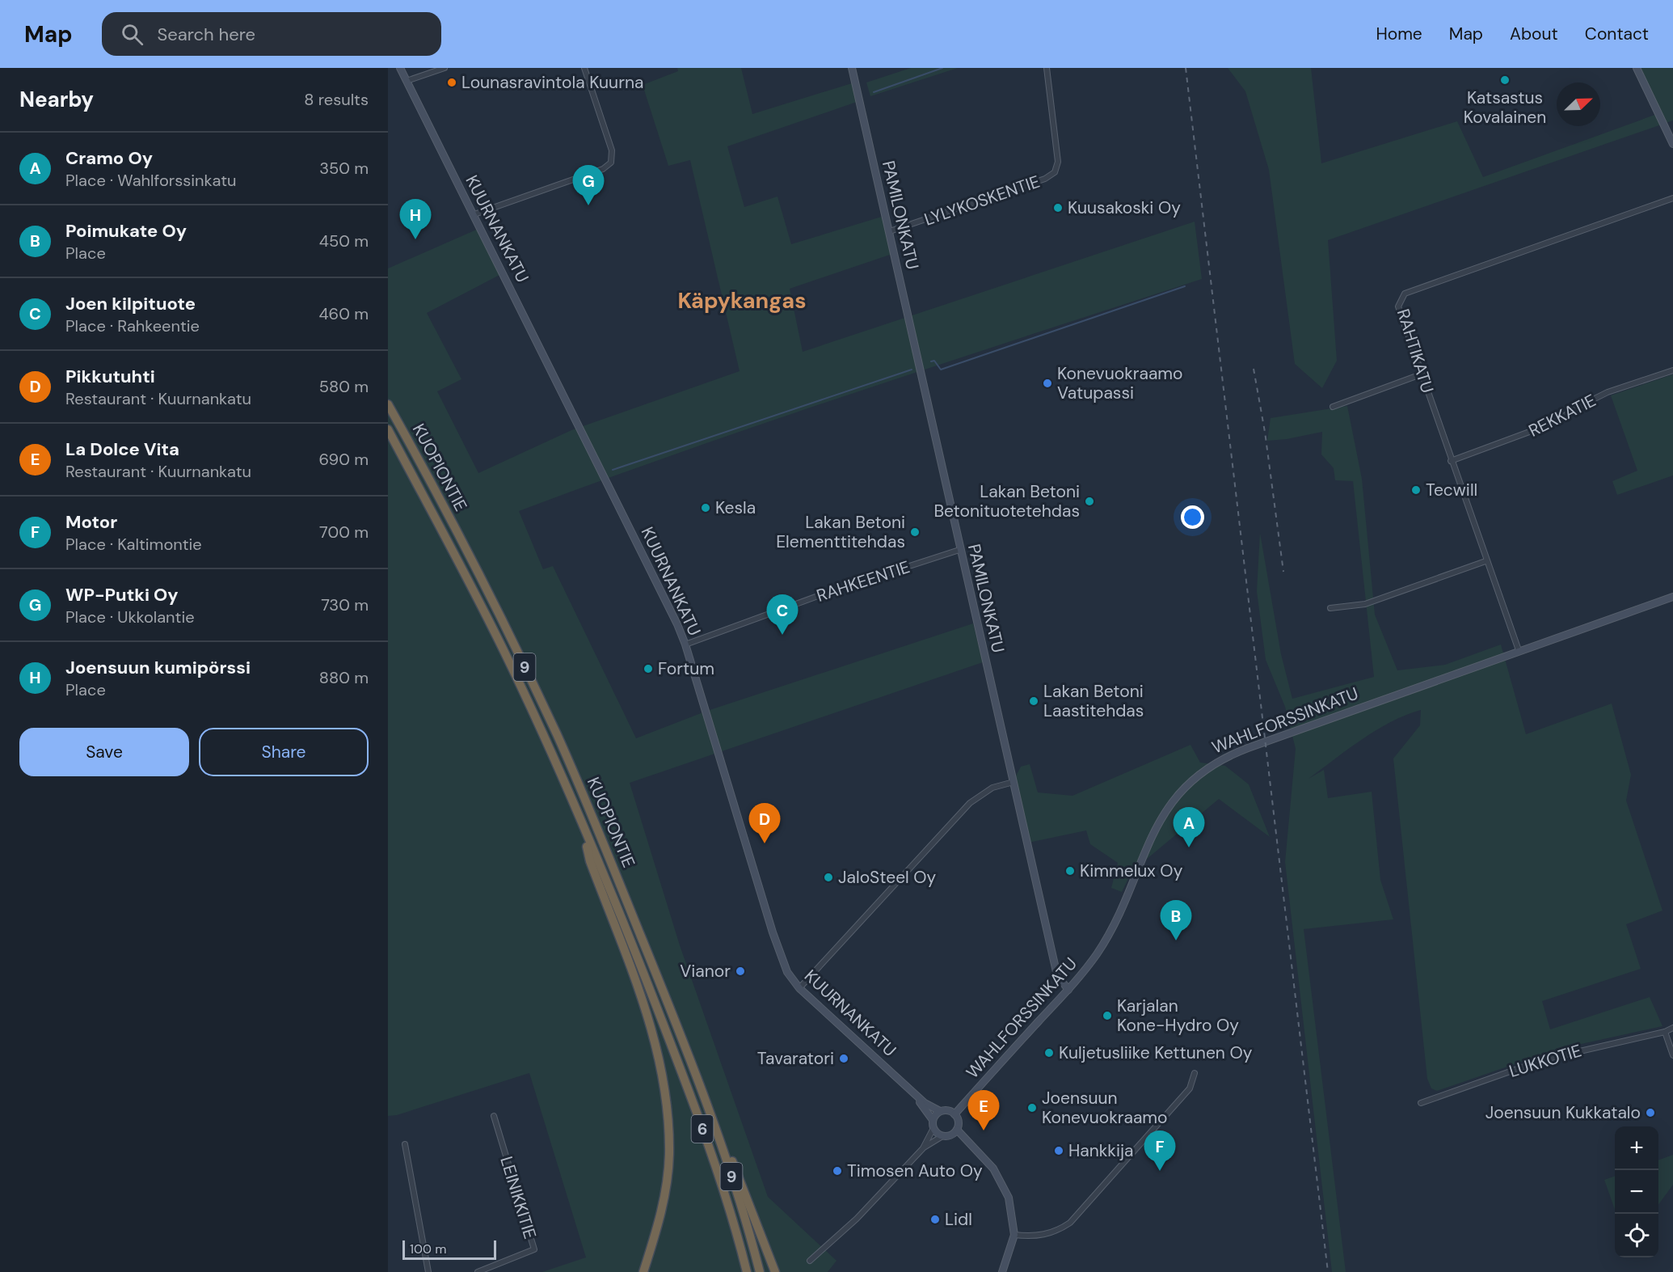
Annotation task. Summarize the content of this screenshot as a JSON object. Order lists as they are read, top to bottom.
{
  "streets": {
    "highway": ["KUOPIONTIE", "9", "6"],
    "street": [
      "LYLYKOSKENTIE",
      "PAMILONKATU",
      "KUURNANKATU",
      "RAHTIKATU",
      "REKKATIE",
      "RAHKEENTIE",
      "WAHLFORSSINKATU",
      "LUKKOTIE",
      "LEINIKKITIE"
    ]
  },
  "crossings": [
    ["LYLYKOSKENTIE", "PAMILONKATU"],
    ["PAMILONKATU", "RAHKEENTIE"],
    ["PAMILONKATU", "WAHLFORSSINKATU"],
    ["KUURNANKATU", "RAHKEENTIE"],
    ["KUURNANKATU", "WAHLFORSSINKATU"],
    ["RAHTIKATU", "REKKATIE"],
    ["RAHTIKATU", "WAHLFORSSINKATU"]
  ],
  "districts": ["Käpykangas"],
  "places": [
    "Katsastus Kovalainen",
    "Lounasravintola Kuurna",
    "Kuusakoski Oy",
    "Konevuokraamo Vatupassi",
    "Tecwill",
    "Lakan Betoni Betonituotetehdas",
    "Kesla",
    "Lakan Betoni Elementtitehdas",
    "Fortum",
    "Lakan Betoni Laastitehdas",
    "Kimmelux Oy",
    "JaloSteel Oy",
    "Vianor",
    "Karjalan Kone-Hydro Oy",
    "Kuljetusliike Kettunen Oy",
    "Tavaratori",
    "Joensuun Konevuokraamo",
    "Joensuun Kukkatalo",
    "Hankkija",
    "Timosen Auto Oy",
    "Lidl"
  ],
  "scale_bar": "100 m",
  "north": "top right",
  "page": {
    "header": "Map",
    "search": "Search here",
    "nav": [
      "Home",
      "Map",
      "About",
      "Contact"
    ],
    "heading": ["Nearby", "8 results"],
    "list": [
      {
        "mark": "A",
        "name": "Cramo Oy",
        "note": "Place · Wahlforssinkatu",
        "value": "350 m"
      },
      {
        "mark": "B",
        "name": "Poimukate Oy",
        "note": "Place",
        "value": "450 m"
      },
      {
        "mark": "C",
        "name": "Joen kilpituote",
        "note": "Place · Rahkeentie",
        "value": "460 m"
      },
      {
        "mark": "D",
        "name": "Pikkutuhti",
        "note": "Restaurant · Kuurnankatu",
        "value": "580 m"
      },
      {
        "mark": "E",
        "name": "La Dolce Vita",
        "note": "Restaurant · Kuurnankatu",
        "value": "690 m"
      },
      {
        "mark": "F",
        "name": "Motor",
        "note": "Place · Kaltimontie",
        "value": "700 m"
      },
      {
        "mark": "G",
        "name": "WP-Putki Oy",
        "note": "Place · Ukkolantie",
        "value": "730 m"
      },
      {
        "mark": "H",
        "name": "Joensuun kumipörssi",
        "note": "Place",
        "value": "880 m"
      }
    ],
    "pins": [
      "G",
      "H",
      "C",
      "D",
      "A",
      "B",
      "E",
      "F"
    ],
    "buttons": ["Save", "Share"],
    "map_buttons": ["+", "−"],
    "scale": "100 m"
  }
}
